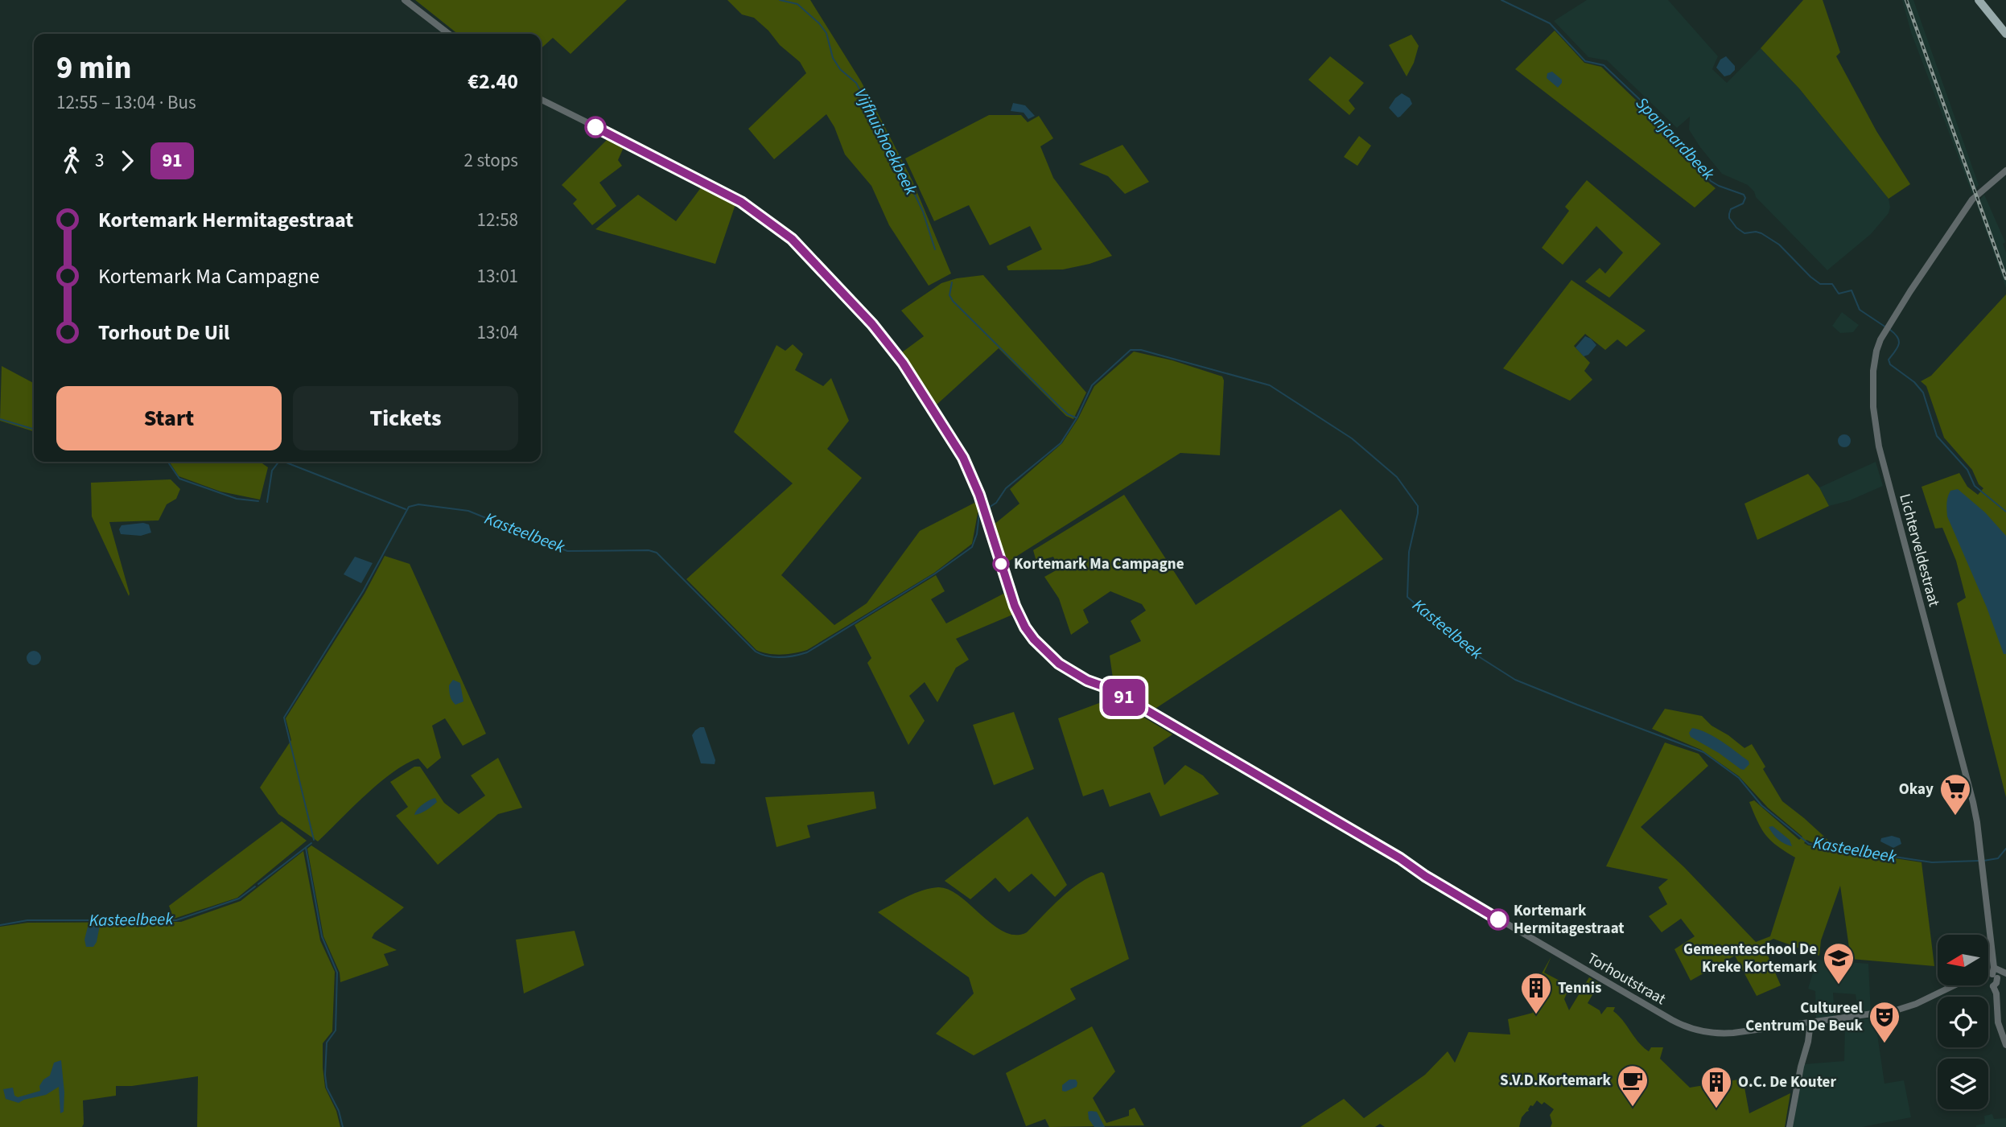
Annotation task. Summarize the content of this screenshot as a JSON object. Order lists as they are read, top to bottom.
{
  "streets": {
    "street": ["Lichterveldestraat", "Torhoutstraat"]
  },
  "water": ["Spanjaardbeek", "Vijfhuishoekbeek", "Kasteelbeek"],
  "places": {
    "other": ["Kortemark Ma Campagne", "Kortemark Hermitagestraat"],
    "supermarket": ["Okay"],
    "school or university": ["Gemeenteschool De Kreke Kortemark"],
    "building": ["Tennis", "O.C. De Kouter"],
    "theatre": ["Cultureel Centrum De Beuk"],
    "cafe": ["S.V.D.Kortemark"]
  },
  "lines": ["bus line 91"],
  "north": "left",
  "page": {
    "on_map": "91",
    "heading": ["9 min", "12:55 – 13:04 · Bus", "€2.40"],
    "legs": ["3", "91", "2 stops"],
    "list": [
      {
        "name": "Kortemark Hermitagestraat",
        "value": "12:58"
      },
      {
        "name": "Kortemark Ma Campagne",
        "value": "13:01"
      },
      {
        "name": "Torhout De Uil",
        "value": "13:04"
      }
    ],
    "buttons": ["Start", "Tickets"]
  }
}
